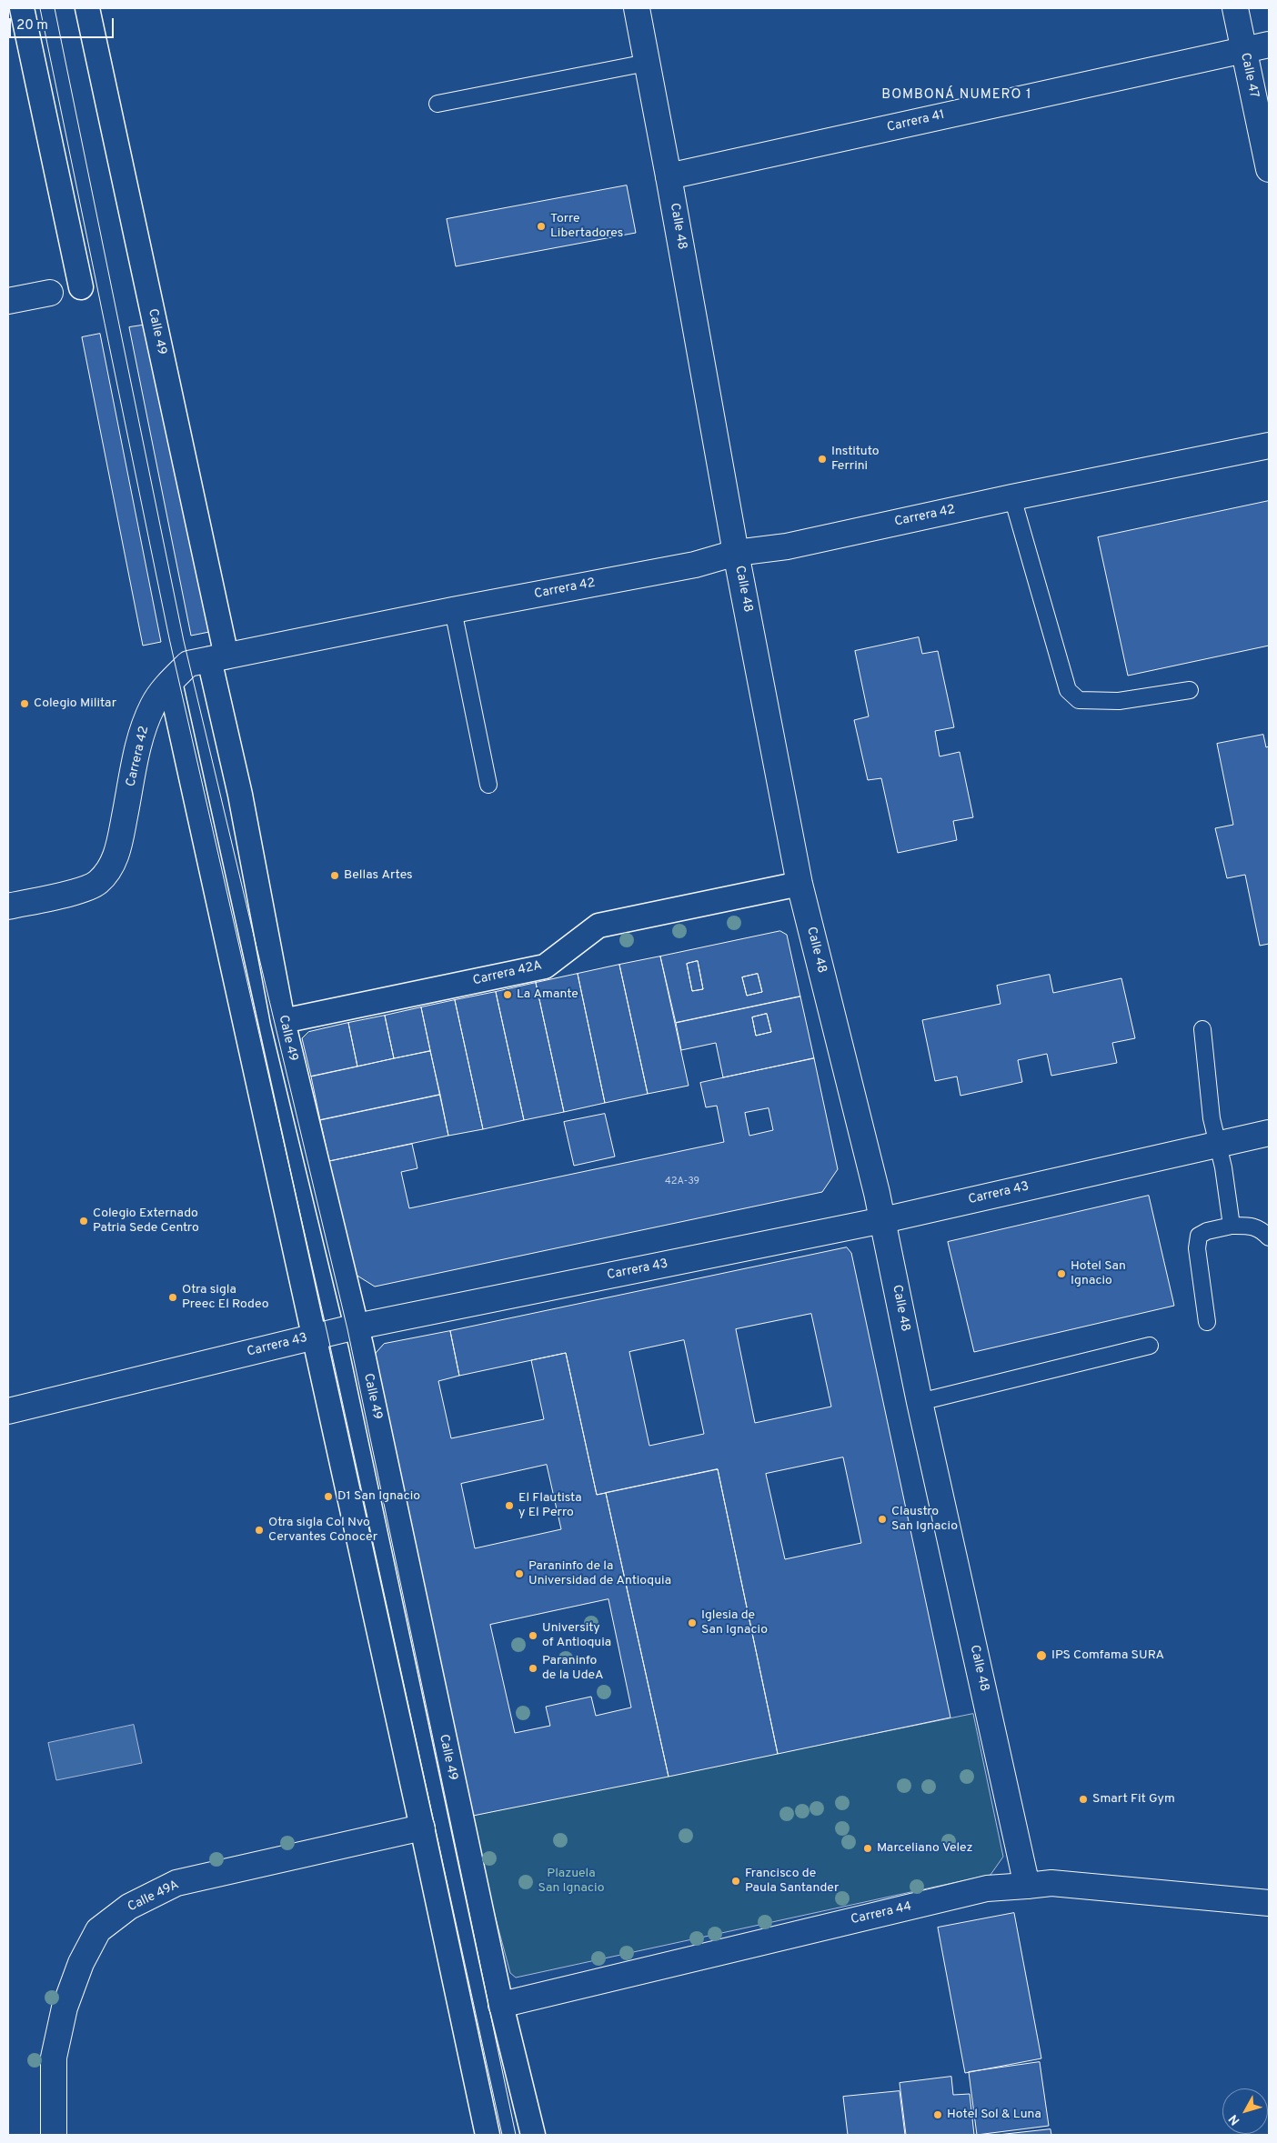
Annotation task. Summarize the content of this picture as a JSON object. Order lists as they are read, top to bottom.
{
  "streets": {
    "street": [
      "Calle 47",
      "Carrera 41",
      "Calle 48",
      "Calle 49",
      "Carrera 42",
      "Carrera 42A",
      "Carrera 43",
      "Calle 49A",
      "Carrera 44"
    ]
  },
  "crossings": [
    ["Calle 47", "Carrera 41"],
    ["Carrera 41", "Calle 48"],
    ["Calle 48", "Carrera 42"],
    ["Calle 48", "Carrera 42A"],
    ["Calle 48", "Carrera 43"],
    ["Calle 48", "Carrera 44"],
    ["Calle 49", "Carrera 42"],
    ["Calle 49", "Carrera 42A"],
    ["Calle 49", "Carrera 43"],
    ["Calle 49", "Carrera 44"]
  ],
  "districts": ["BOMBONÁ NUMERO 1"],
  "parks": ["Plazuela San Ignacio"],
  "places": [
    "Torre Libertadores",
    "Instituto Ferrini",
    "Colegio Militar",
    "Bellas Artes",
    "La Amante",
    "Colegio Externado Patria Sede Centro",
    "Hotel San Ignacio",
    "Otra sigla Preec El Rodeo",
    "D1 San Ignacio",
    "El Flautista y El Perro",
    "Claustro San Ignacio",
    "Otra sigla Col Nvo Cervantes Conocer",
    "Paraninfo de la Universidad de Antioquia",
    "Iglesia de San Ignacio",
    "University of Antioquia",
    "IPS Comfama SURA",
    "Paraninfo de la UdeA",
    "Smart Fit Gym",
    "Marceliano Velez",
    "Francisco de Paula Santander",
    "Hotel Sol & Luna"
  ],
  "house_numbers": ["42A-39"],
  "scale_bar": "20 m",
  "north": "bottom left"
}
